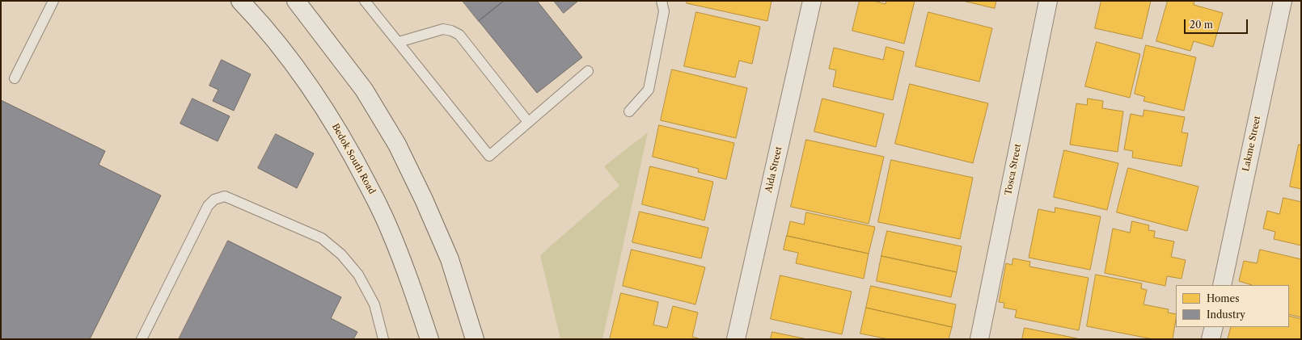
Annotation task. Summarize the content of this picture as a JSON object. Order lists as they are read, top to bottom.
{
  "streets": {
    "street": [
      "Lakme Street",
      "Bedok South Road",
      "Aida Street",
      "Tosca Street"
    ]
  },
  "legend": ["Homes", "Industry"],
  "scale_bar": "20 m"
}
